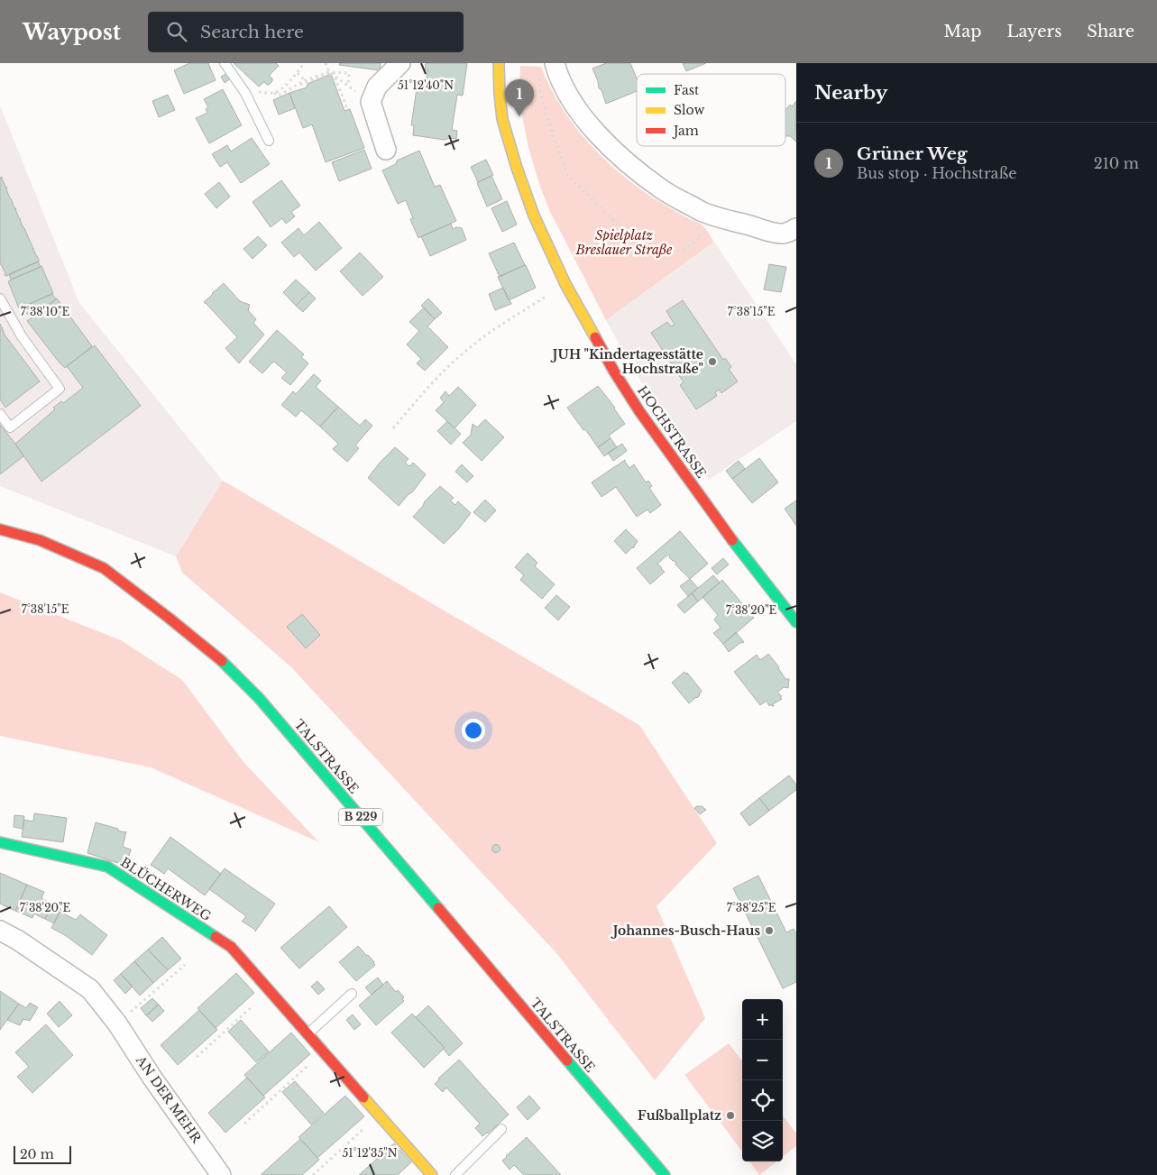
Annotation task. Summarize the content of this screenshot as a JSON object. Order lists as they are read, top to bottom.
{
  "streets": {
    "main road": [
      "HOCHSTRASSE",
      "TALSTRASSE",
      "B 229",
      "BLÜCHERWEG"
    ],
    "street": ["AN DER MEHR"]
  },
  "parks": ["Spielplatz Breslauer Straße"],
  "places": ["JUH \"Kindertagesstätte Hochstraße\"", "Johannes-Busch-Haus", "Fußballplatz"],
  "legend": ["Fast", "Slow", "Jam"],
  "scale_bar": "20 m",
  "page": {
    "header": "Waypost",
    "search": "Search here",
    "nav": ["Map", "Layers", "Share"],
    "heading": "Nearby",
    "pins": "1",
    "list": [
      {
        "mark": "1",
        "name": "Grüner Weg",
        "note": "Bus stop · Hochstraße",
        "value": "210 m"
      }
    ],
    "map_buttons": ["+", "−"],
    "scale": "20 m"
  },
  "coordinates": [
    "51°12'40\"N",
    "7°38'10\"E",
    "7°38'15\"E",
    "7°38'20\"E",
    "7°38'25\"E",
    "51°12'35\"N"
  ]
}
